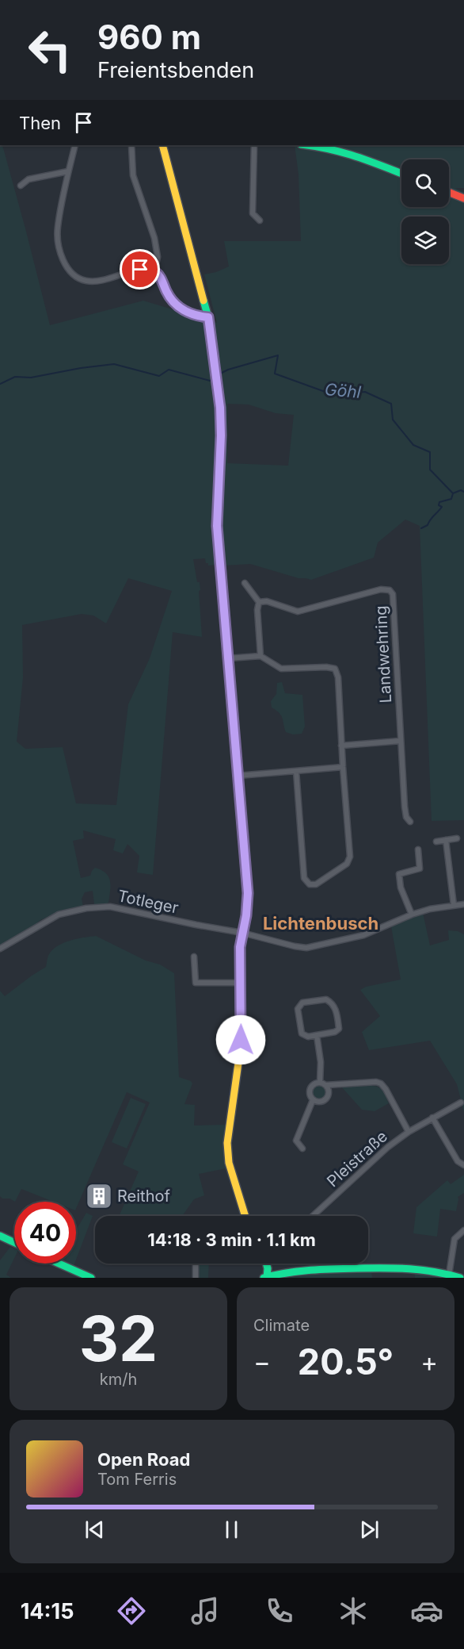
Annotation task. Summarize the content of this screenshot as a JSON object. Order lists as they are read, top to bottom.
{
  "streets": {
    "street": ["Landwehring", "Totleger", "Pleistraße"]
  },
  "districts": ["Lichtenbusch"],
  "water": ["Göhl"],
  "places": {
    "building": ["Reithof"]
  },
  "page": {
    "turn": ["960 m", "Freientsbenden"],
    "then": "Then",
    "limit": "40",
    "trip": "14:18 · 3 min · 1.1 km",
    "tile": [
      ["32", "km/h"],
      "Climate"
    ],
    "heat": ["−", "20.5°", "+"],
    "song": ["Open Road", "Tom Ferris"],
    "tabs": "14:15"
  }
}
